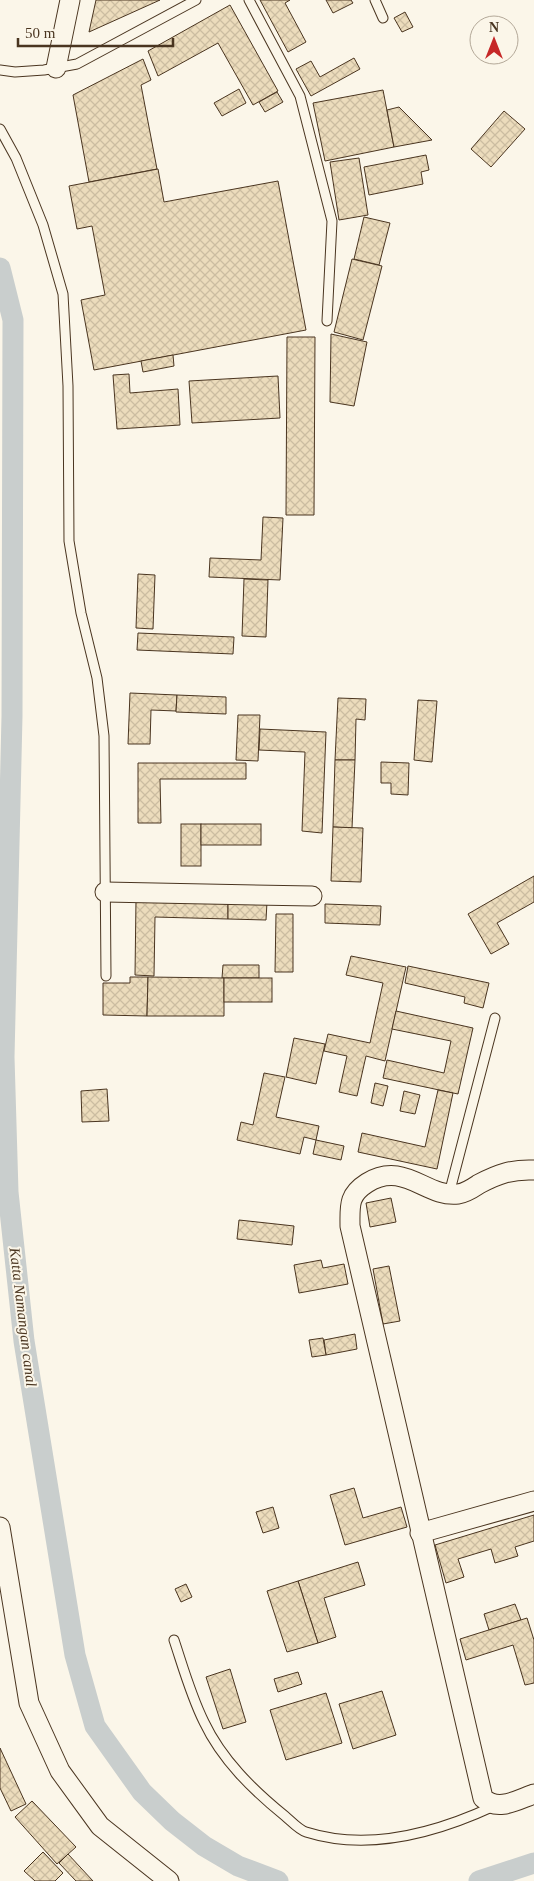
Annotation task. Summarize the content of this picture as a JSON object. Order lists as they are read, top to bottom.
{
  "water": ["Katta Namangan canal"],
  "scale_bar": "50 m",
  "north": "top"
}
